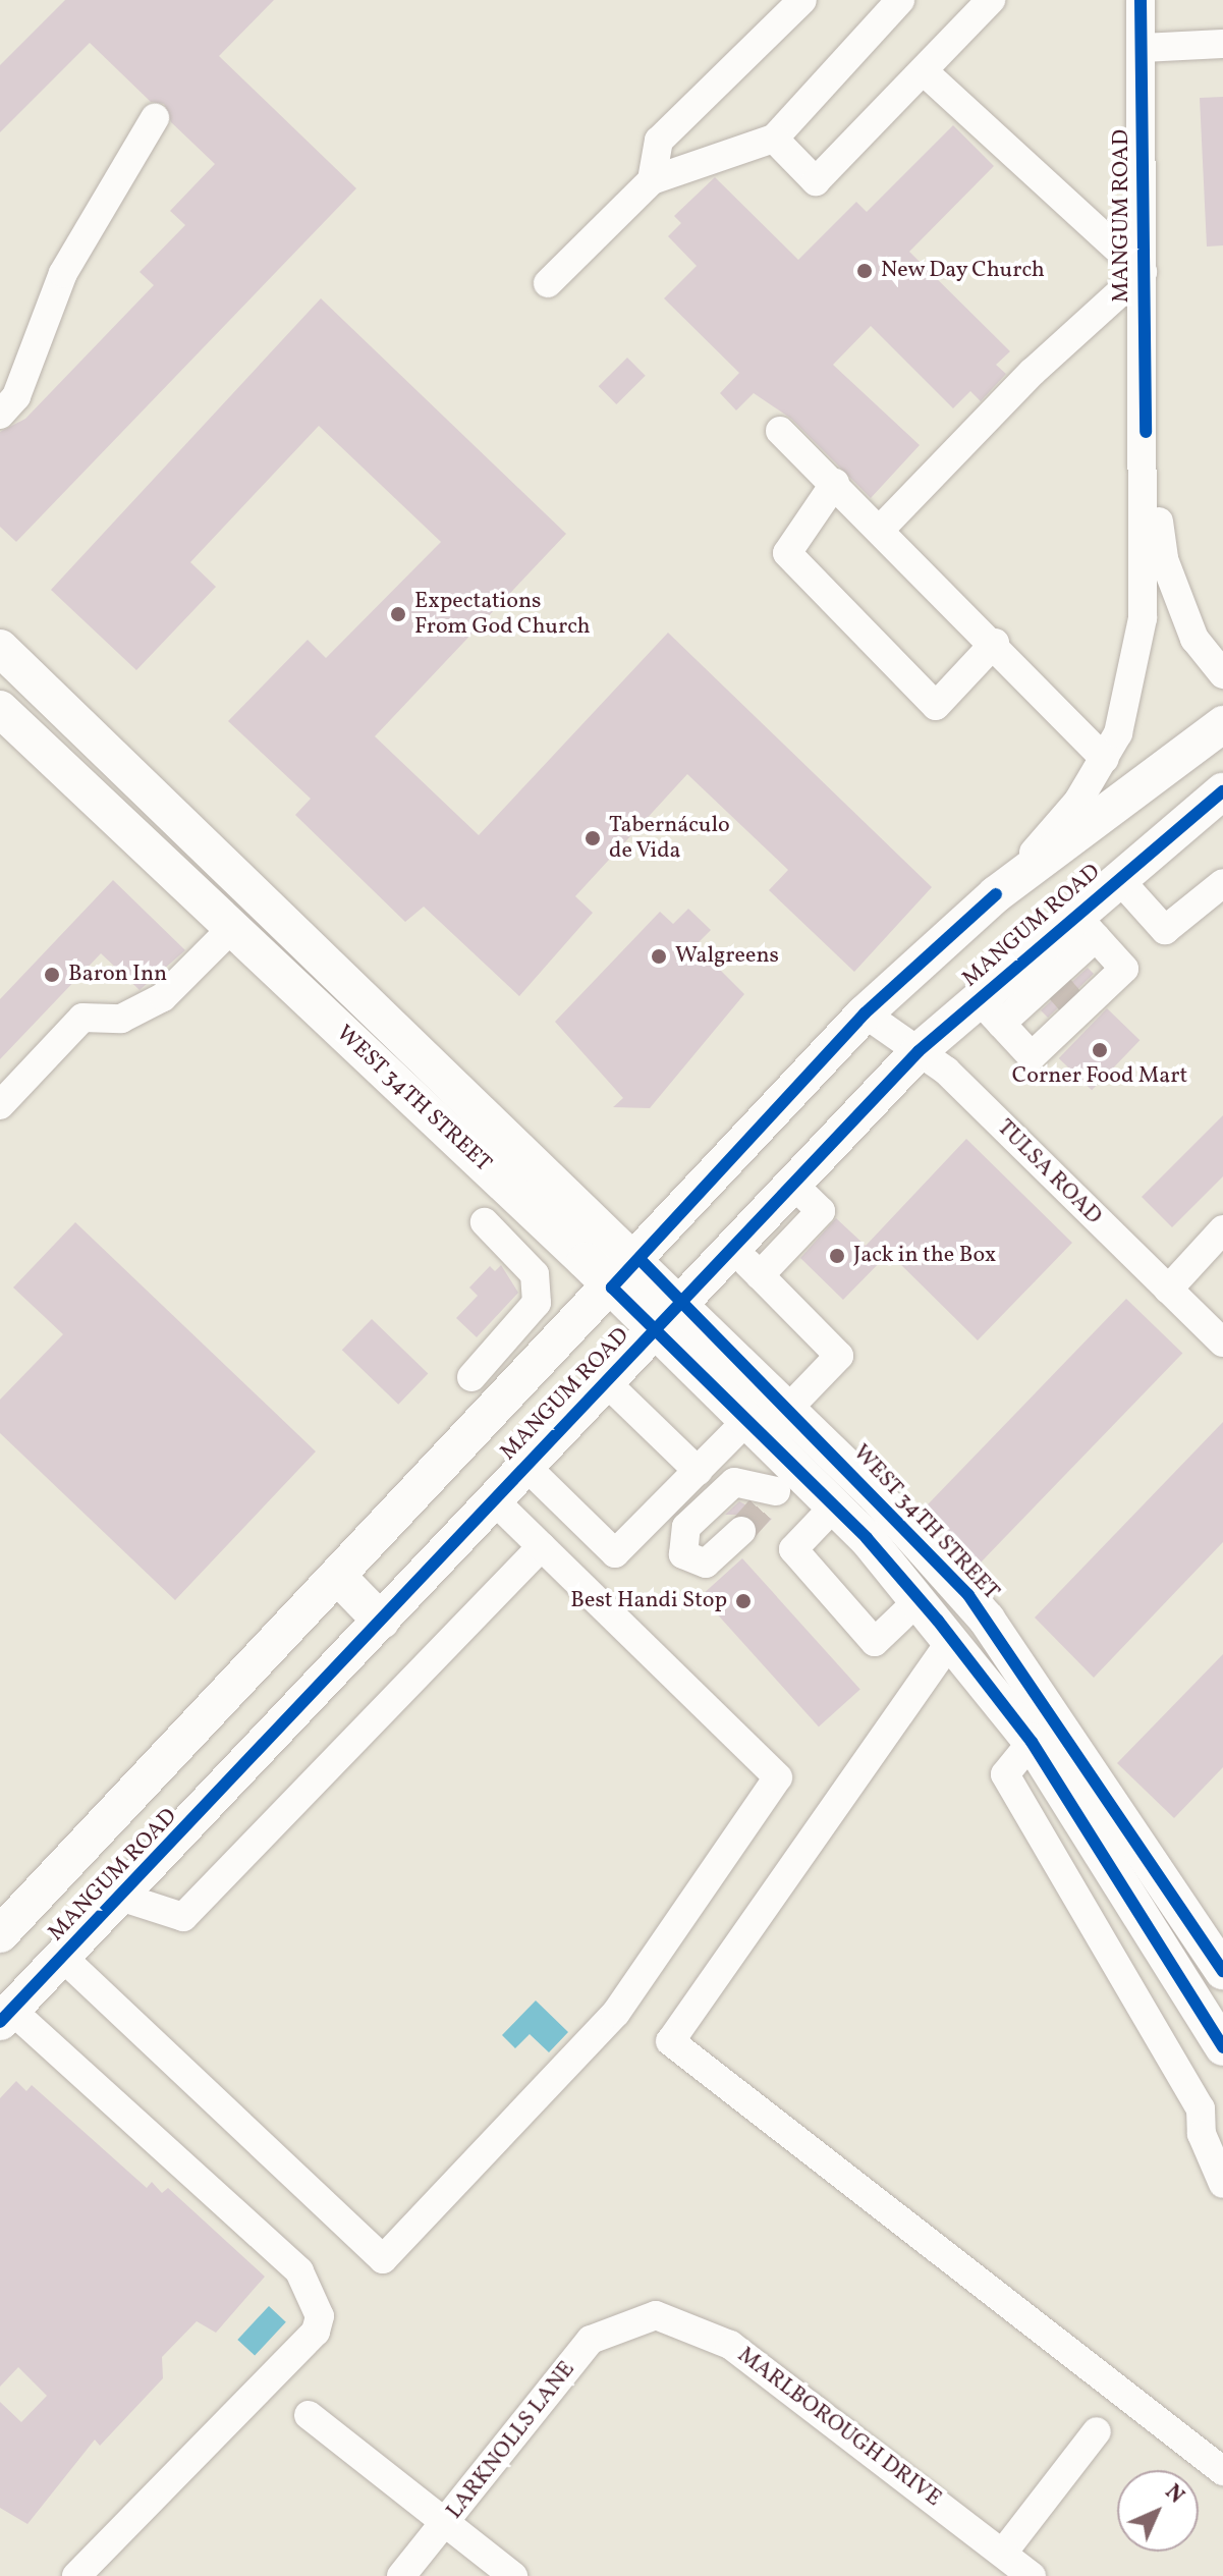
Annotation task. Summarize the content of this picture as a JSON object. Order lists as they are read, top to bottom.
{
  "streets": {
    "main road": ["MANGUM ROAD", "WEST 34TH STREET"],
    "street": ["TULSA ROAD", "MARLBOROUGH DRIVE", "LARKNOLLS LANE"]
  },
  "crossings": [
    ["MANGUM ROAD", "WEST 34TH STREET"],
    ["MANGUM ROAD", "TULSA ROAD"],
    ["MARLBOROUGH DRIVE", "LARKNOLLS LANE"]
  ],
  "places": [
    "New Day Church",
    "Expectations From God Church",
    "Tabernáculo de Vida",
    "Walgreens",
    "Baron Inn",
    "Corner Food Mart",
    "Jack in the Box",
    "Best Handi Stop"
  ],
  "north": "top right"
}
